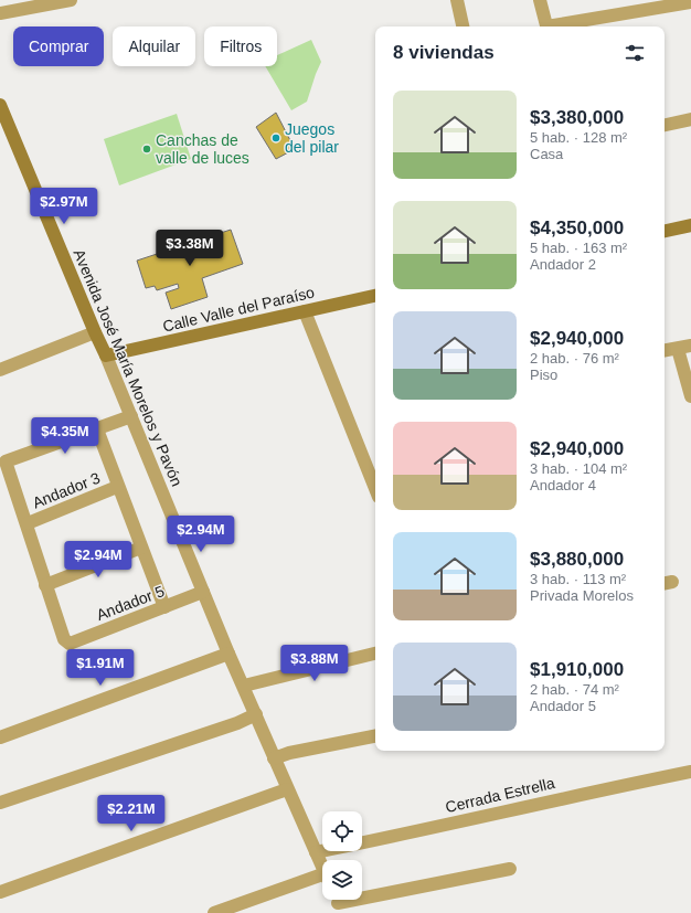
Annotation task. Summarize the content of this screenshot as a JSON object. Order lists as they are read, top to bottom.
{
  "streets": {
    "street": [
      "Calle Valle del Paraíso",
      "Avenida José María Morelos y Pavón",
      "Andador 3",
      "Andador 5",
      "Cerrada Estrella"
    ]
  },
  "crossings": [
    ["Calle Valle del Paraíso", "Avenida José María Morelos y Pavón"],
    ["Avenida José María Morelos y Pavón", "Andador 5"],
    ["Avenida José María Morelos y Pavón", "Cerrada Estrella"]
  ],
  "places": ["Juegos del pilar", "Canchas de valle de luces"],
  "page": {
    "chip": ["Comprar", "Alquilar", "Filtros"],
    "heading": "8 viviendas",
    "list": [
      {
        "name": "$3,380,000",
        "note": "5 hab. · 128 m² · Casa"
      },
      {
        "name": "$4,350,000",
        "note": "5 hab. · 163 m² · Andador 2"
      },
      {
        "name": "$2,940,000",
        "note": "2 hab. · 76 m² · Piso"
      },
      {
        "name": "$2,940,000",
        "note": "3 hab. · 104 m² · Andador 4"
      },
      {
        "name": "$3,880,000",
        "note": "3 hab. · 113 m² · Privada Morelos"
      },
      {
        "name": "$1,910,000",
        "note": "2 hab. · 74 m² · Andador 5"
      }
    ],
    "price": [
      "$2.97M",
      "$3.38M",
      "$4.35M",
      "$2.94M",
      "$2.94M",
      "$3.88M",
      "$1.91M",
      "$2.21M"
    ]
  }
}
